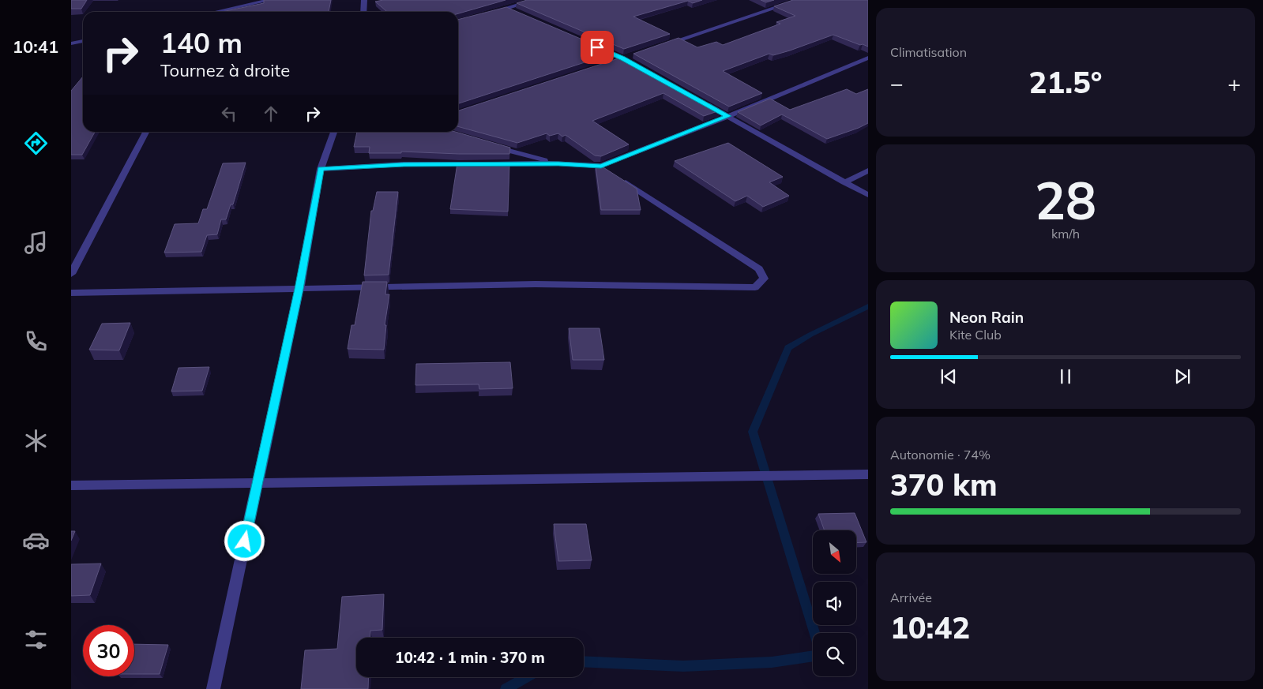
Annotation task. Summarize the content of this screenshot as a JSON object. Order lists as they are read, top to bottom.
{
  "north": "bottom right",
  "page": {
    "tabs": "10:41",
    "tile": [
      "Climatisation",
      ["28", "km/h"],
      ["Autonomie · 74%", "370 km"],
      ["Arrivée", "10:42"]
    ],
    "turn": ["140 m", "Tournez à droite"],
    "heat": ["−", "21.5°", "+"],
    "song": ["Neon Rain", "Kite Club"],
    "limit": "30",
    "trip": "10:42 · 1 min · 370 m"
  }
}
